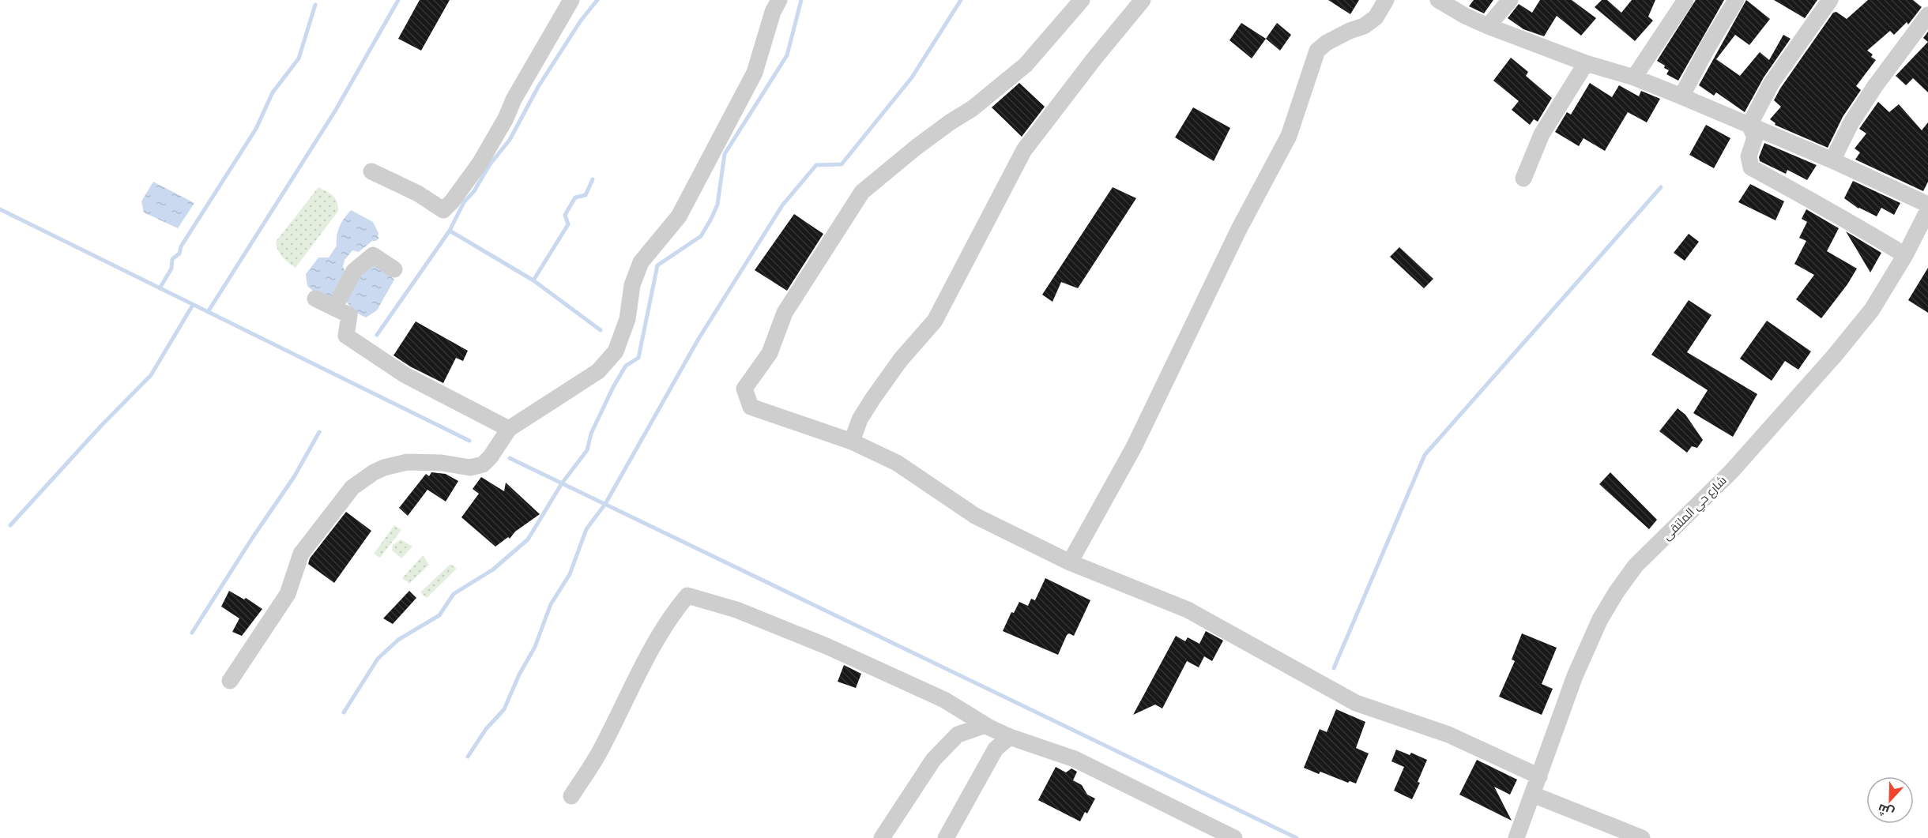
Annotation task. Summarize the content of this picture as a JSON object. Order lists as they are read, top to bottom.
{
  "streets": {
    "street": ["شارع حي الملتقى"]
  },
  "north": "bottom"
}
